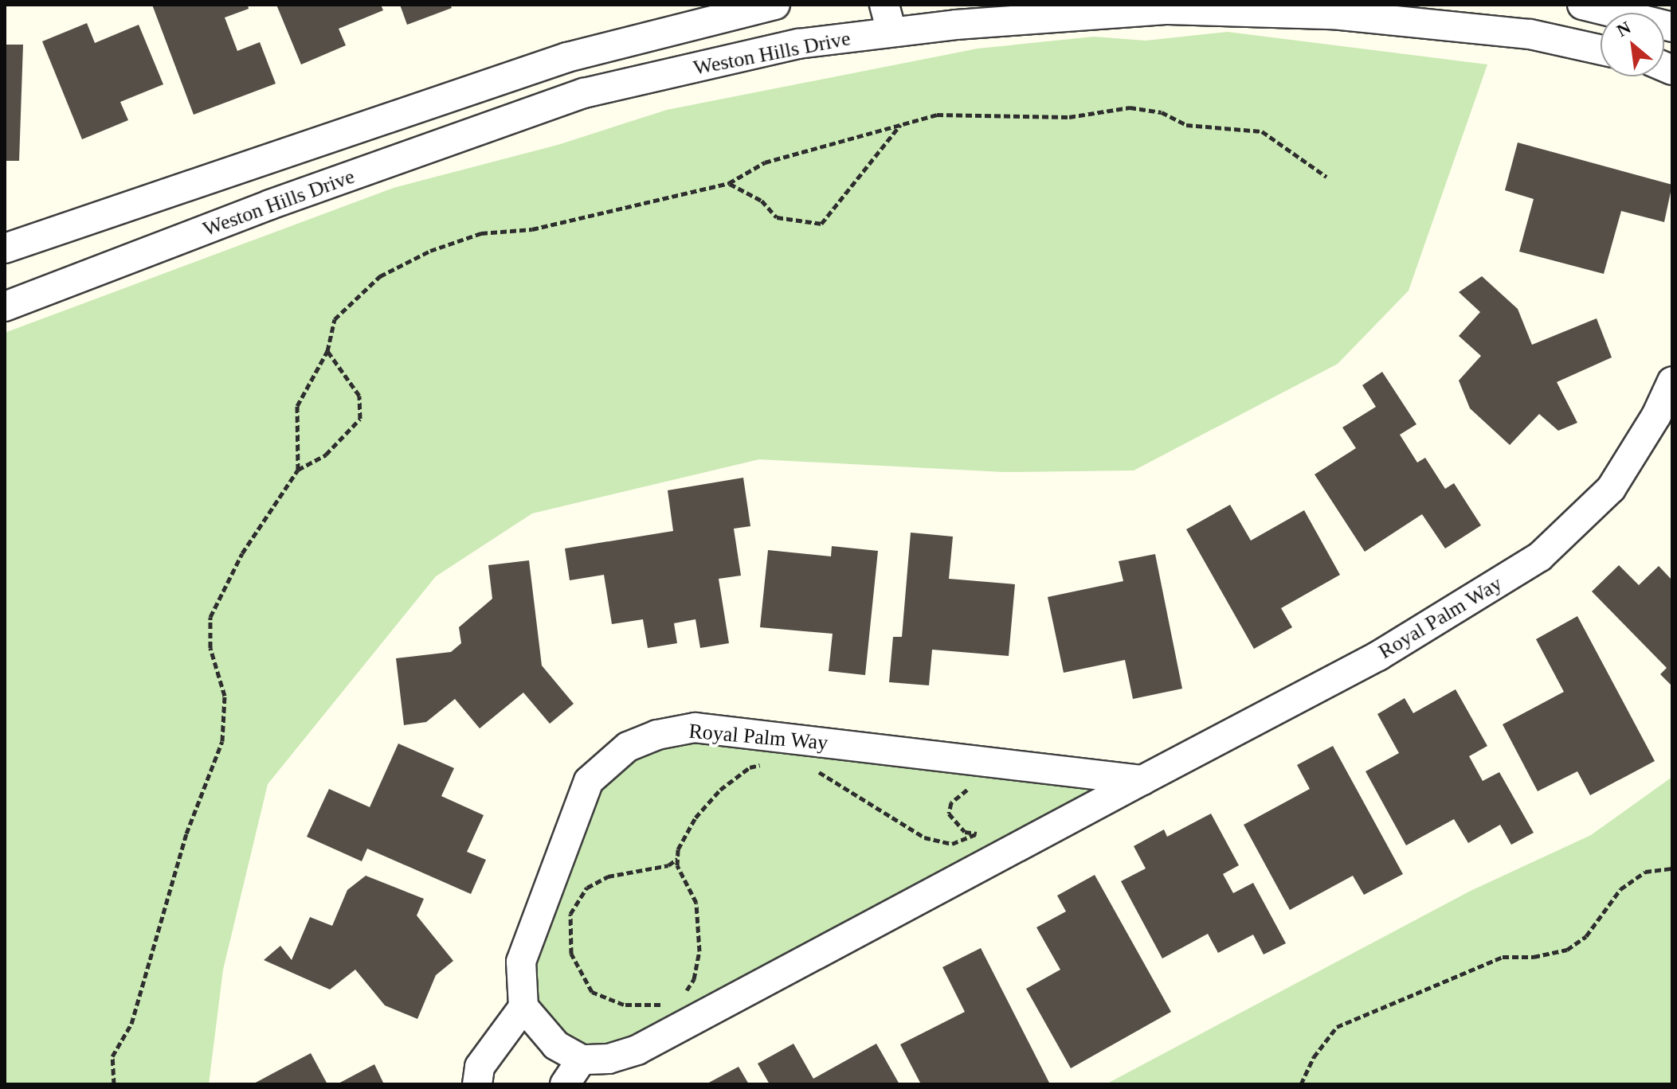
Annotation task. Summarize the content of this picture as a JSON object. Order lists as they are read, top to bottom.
{
  "streets": {
    "street": ["Weston Hills Drive", "Royal Palm Way"]
  },
  "north": "top left"
}
